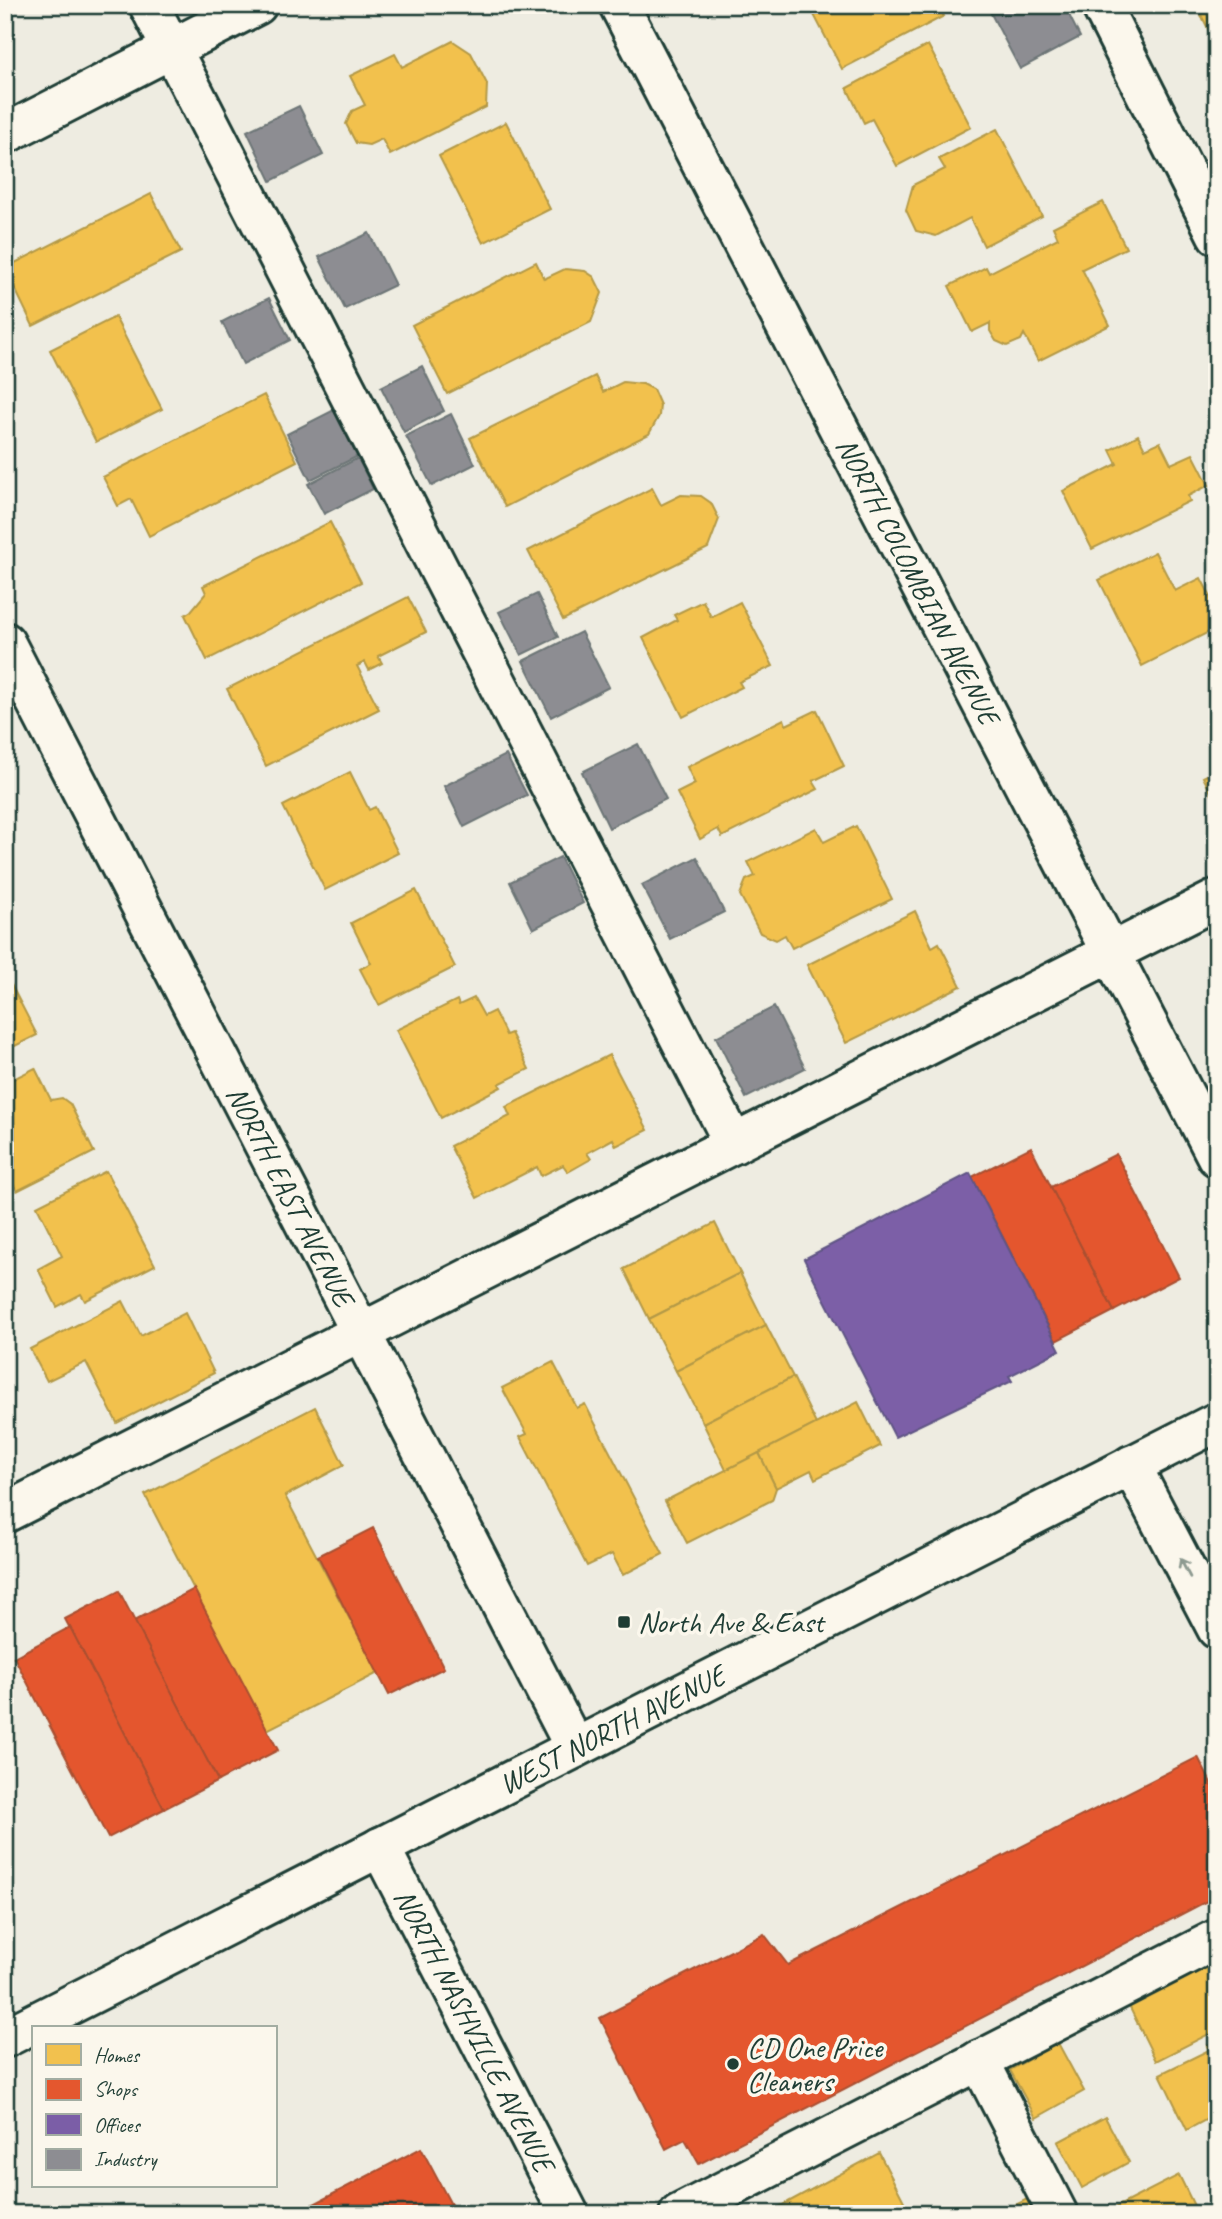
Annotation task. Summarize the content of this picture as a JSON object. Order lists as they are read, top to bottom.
{
  "streets": {
    "street": [
      "NORTH COLOMBIAN AVENUE",
      "NORTH EAST AVENUE",
      "WEST NORTH AVENUE",
      "NORTH NASHVILLE AVENUE"
    ]
  },
  "crossings": [
    ["NORTH EAST AVENUE", "WEST NORTH AVENUE"],
    ["WEST NORTH AVENUE", "NORTH NASHVILLE AVENUE"]
  ],
  "places": {
    "transit": ["North Ave & East"],
    "other": ["CD One Price Cleaners"]
  },
  "legend": [
    "Homes",
    "Shops",
    "Offices",
    "Industry"
  ]
}
